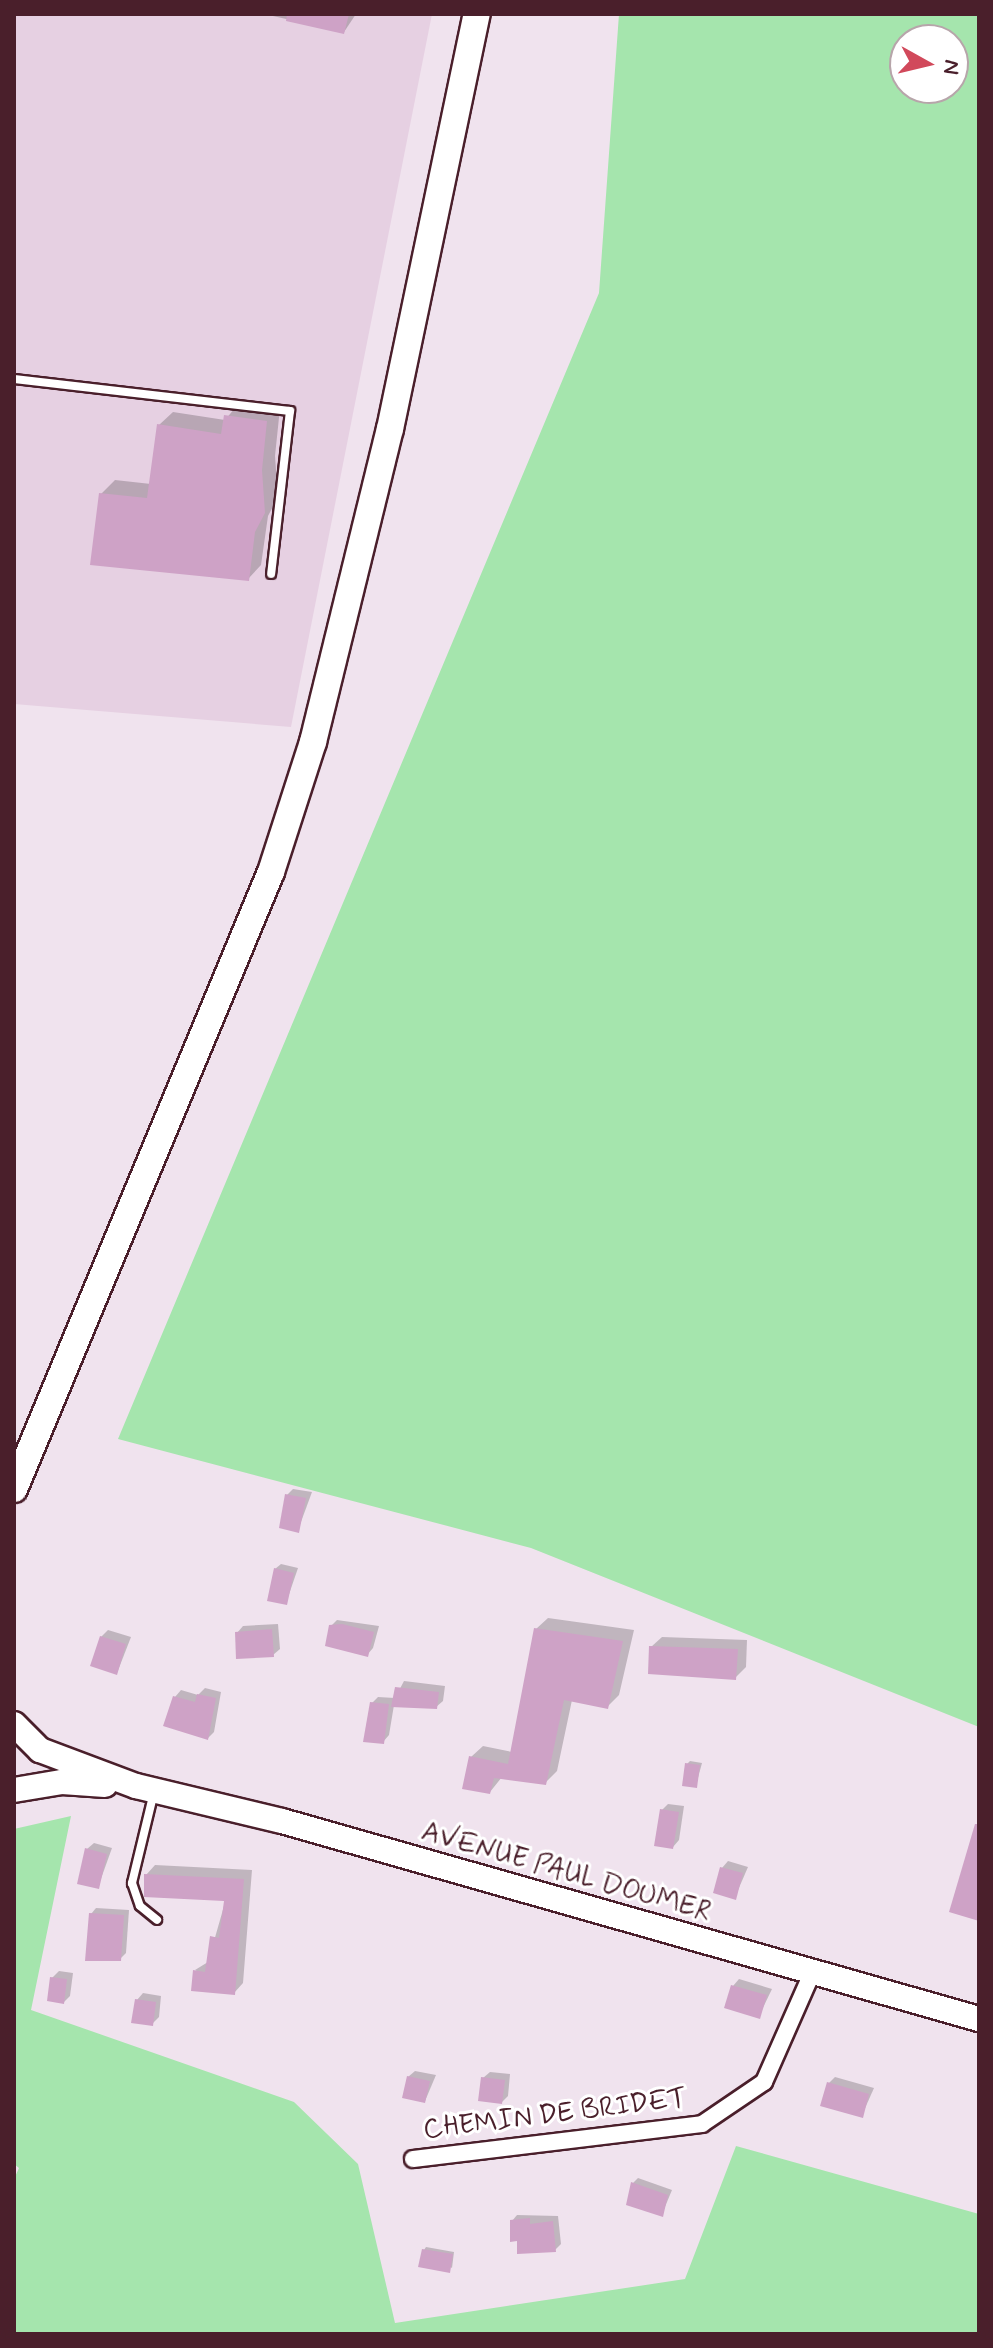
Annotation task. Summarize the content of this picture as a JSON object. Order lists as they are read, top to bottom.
{
  "streets": {
    "main road": ["AVENUE PAUL DOUMER"],
    "street": ["CHEMIN DE BRIDET"]
  },
  "crossings": [
    ["AVENUE PAUL DOUMER", "CHEMIN DE BRIDET"]
  ],
  "north": "right"
}
